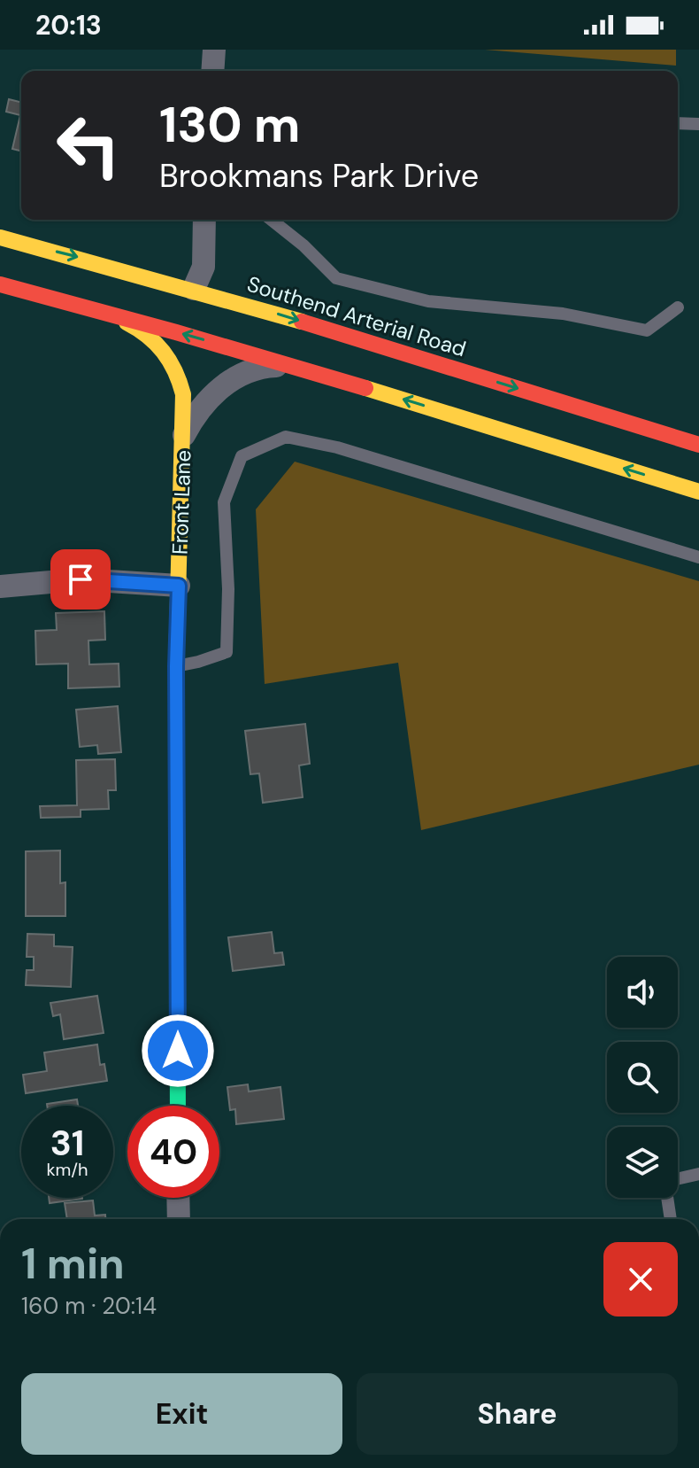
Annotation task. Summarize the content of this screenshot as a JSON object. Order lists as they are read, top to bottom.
{
  "streets": {
    "main road": ["Southend Arterial Road", "Front Lane"]
  },
  "page": {
    "status": "20:13",
    "turn": ["130 m", "Brookmans Park Drive"],
    "speed": "31 km/h",
    "limit": "40",
    "heading": ["1 min", "160 m · 20:14"],
    "buttons": ["Exit", "Share"]
  }
}
